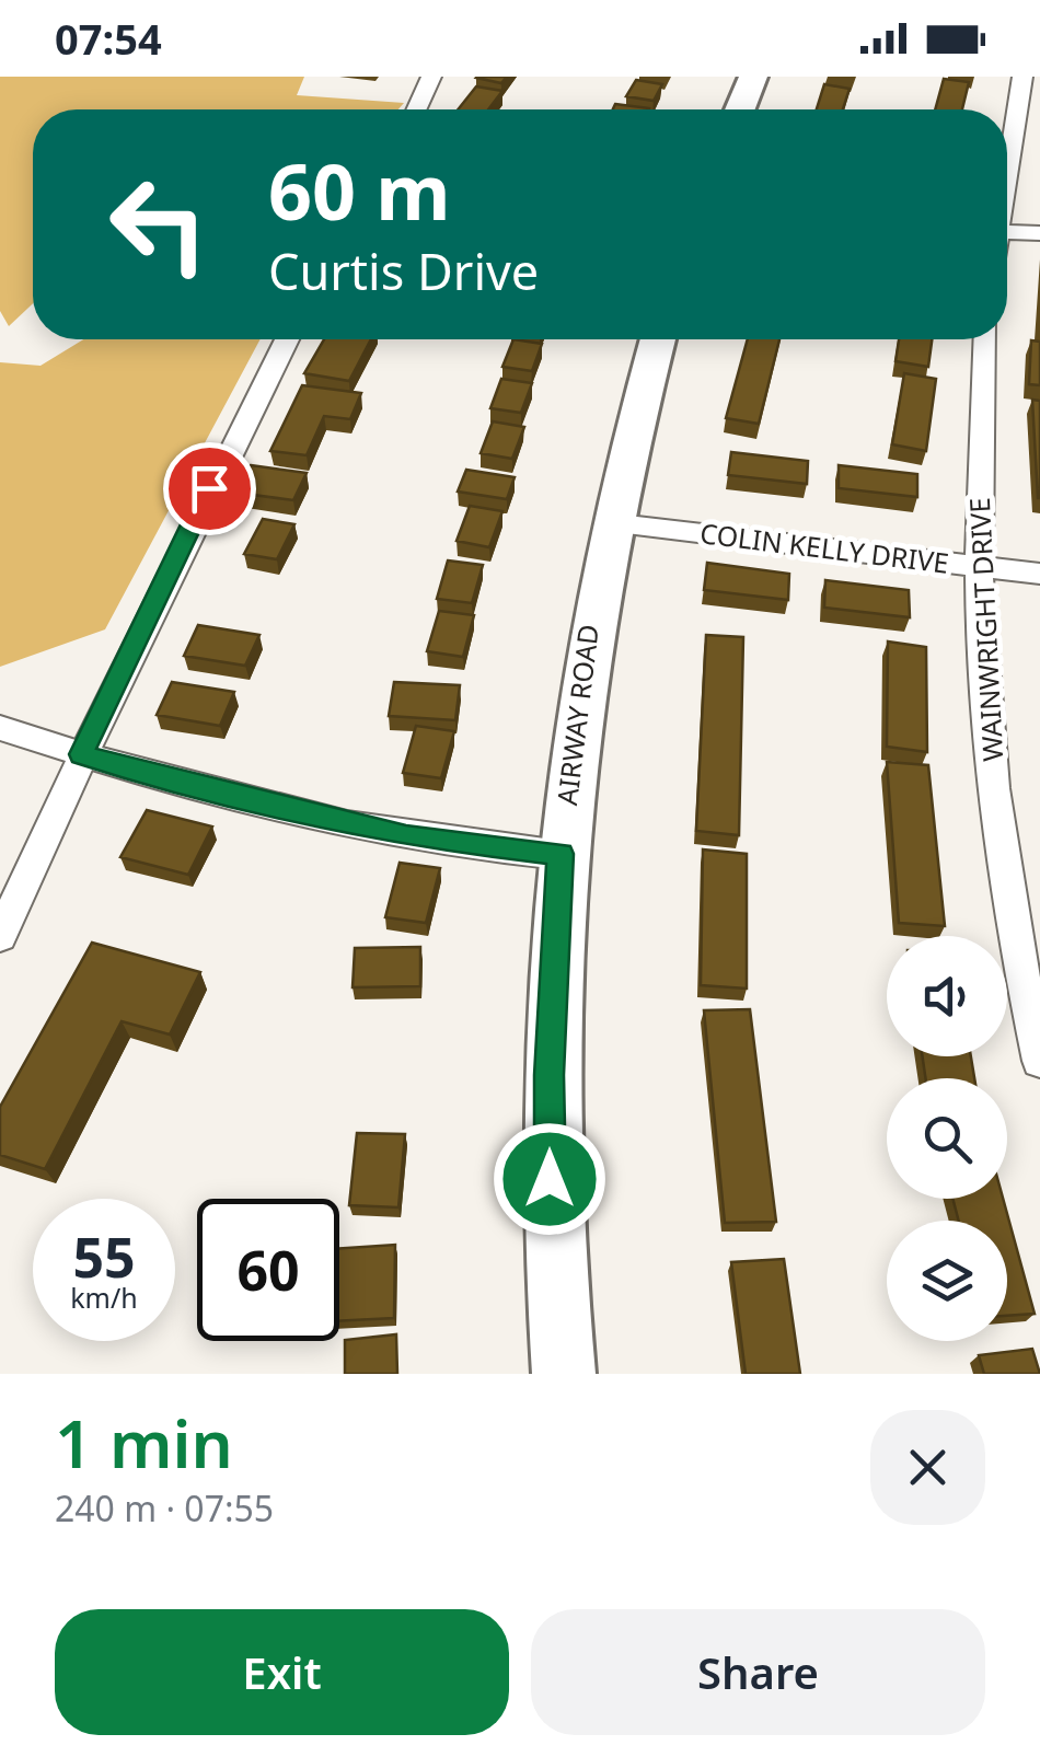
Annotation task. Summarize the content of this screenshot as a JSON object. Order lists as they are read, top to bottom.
{
  "streets": {
    "main road": ["AIRWAY ROAD"],
    "street": ["COLIN KELLY DRIVE", "WAINWRIGHT DRIVE"]
  },
  "crossings": [
    ["COLIN KELLY DRIVE", "WAINWRIGHT DRIVE"],
    ["COLIN KELLY DRIVE", "AIRWAY ROAD"]
  ],
  "page": {
    "status": "07:54",
    "turn": ["60 m", "Curtis Drive"],
    "speed": "55 km/h",
    "limit": "60",
    "heading": ["1 min", "240 m · 07:55"],
    "buttons": ["Exit", "Share"]
  }
}
